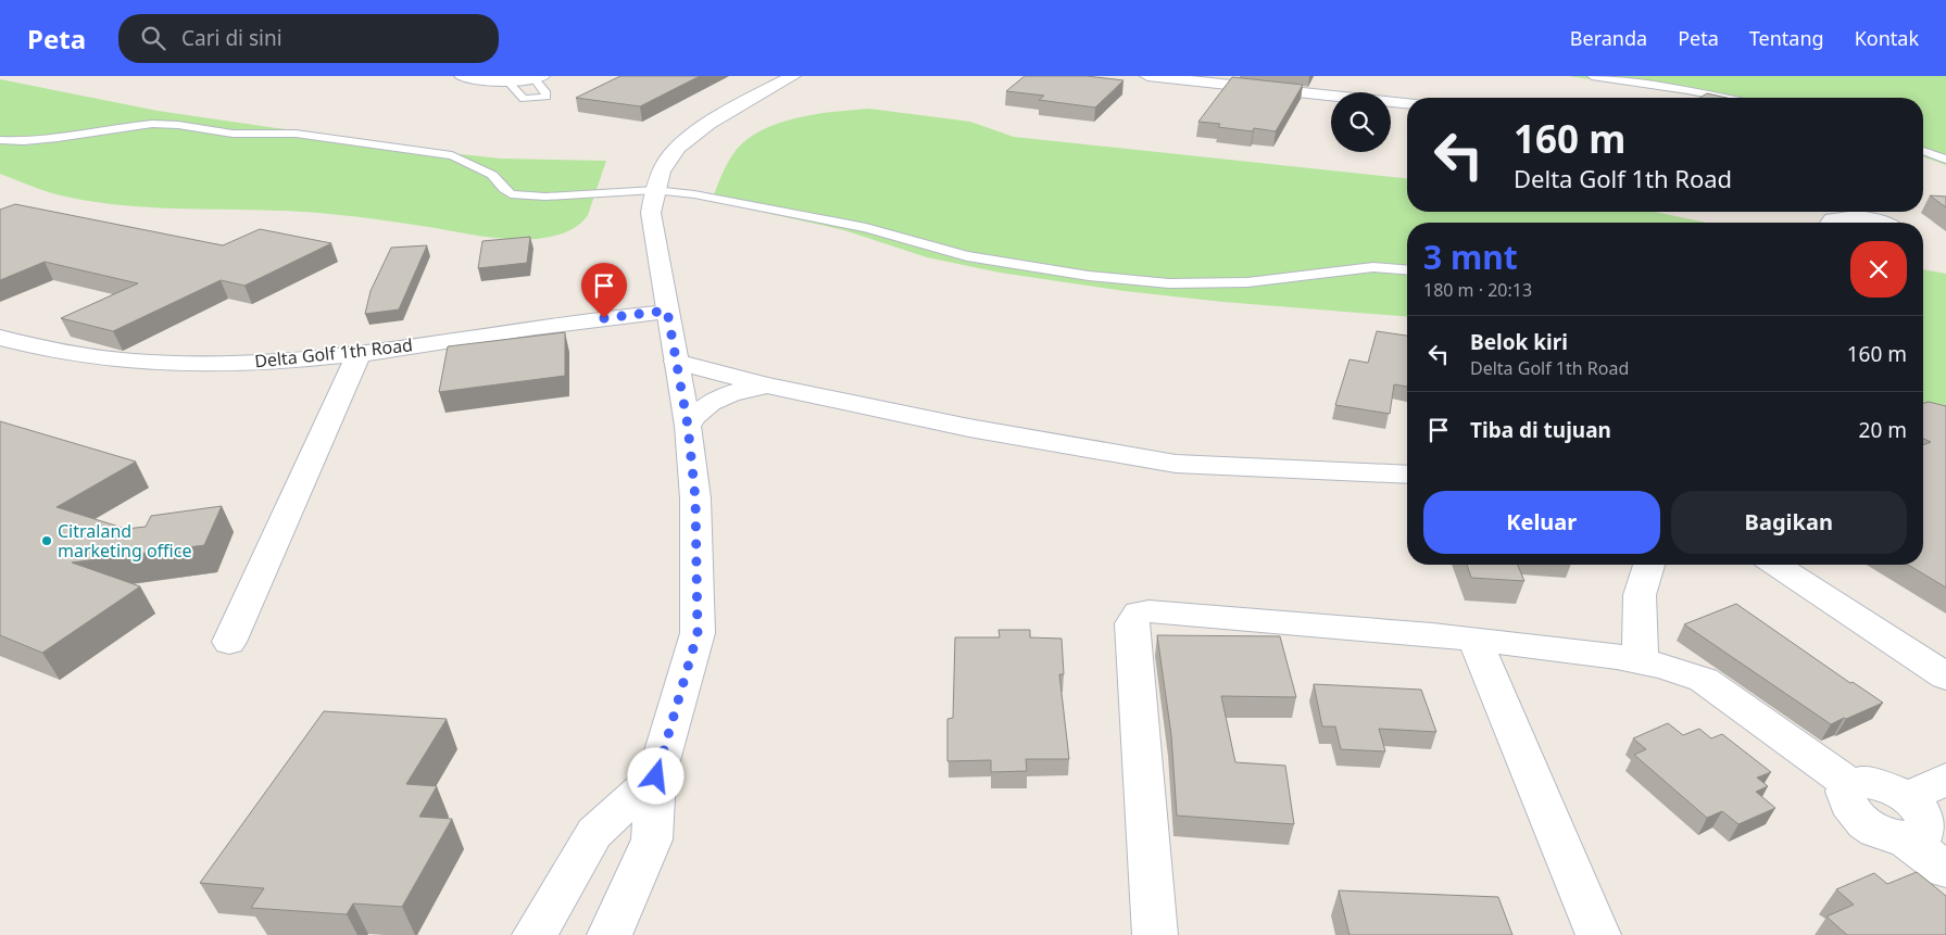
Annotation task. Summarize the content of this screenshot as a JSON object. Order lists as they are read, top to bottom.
{
  "streets": {
    "street": ["Delta Golf 1th Road"]
  },
  "places": ["Citraland marketing office"],
  "page": {
    "header": "Peta",
    "search": "Cari di sini",
    "nav": [
      "Beranda",
      "Peta",
      "Tentang",
      "Kontak"
    ],
    "turn": ["160 m", "Delta Golf 1th Road"],
    "heading": ["3 mnt", "180 m · 20:13"],
    "list": [
      {
        "name": "Belok kiri",
        "note": "Delta Golf 1th Road",
        "value": "160 m"
      },
      {
        "name": "Tiba di tujuan",
        "value": "20 m"
      }
    ],
    "buttons": ["Keluar", "Bagikan"]
  }
}
